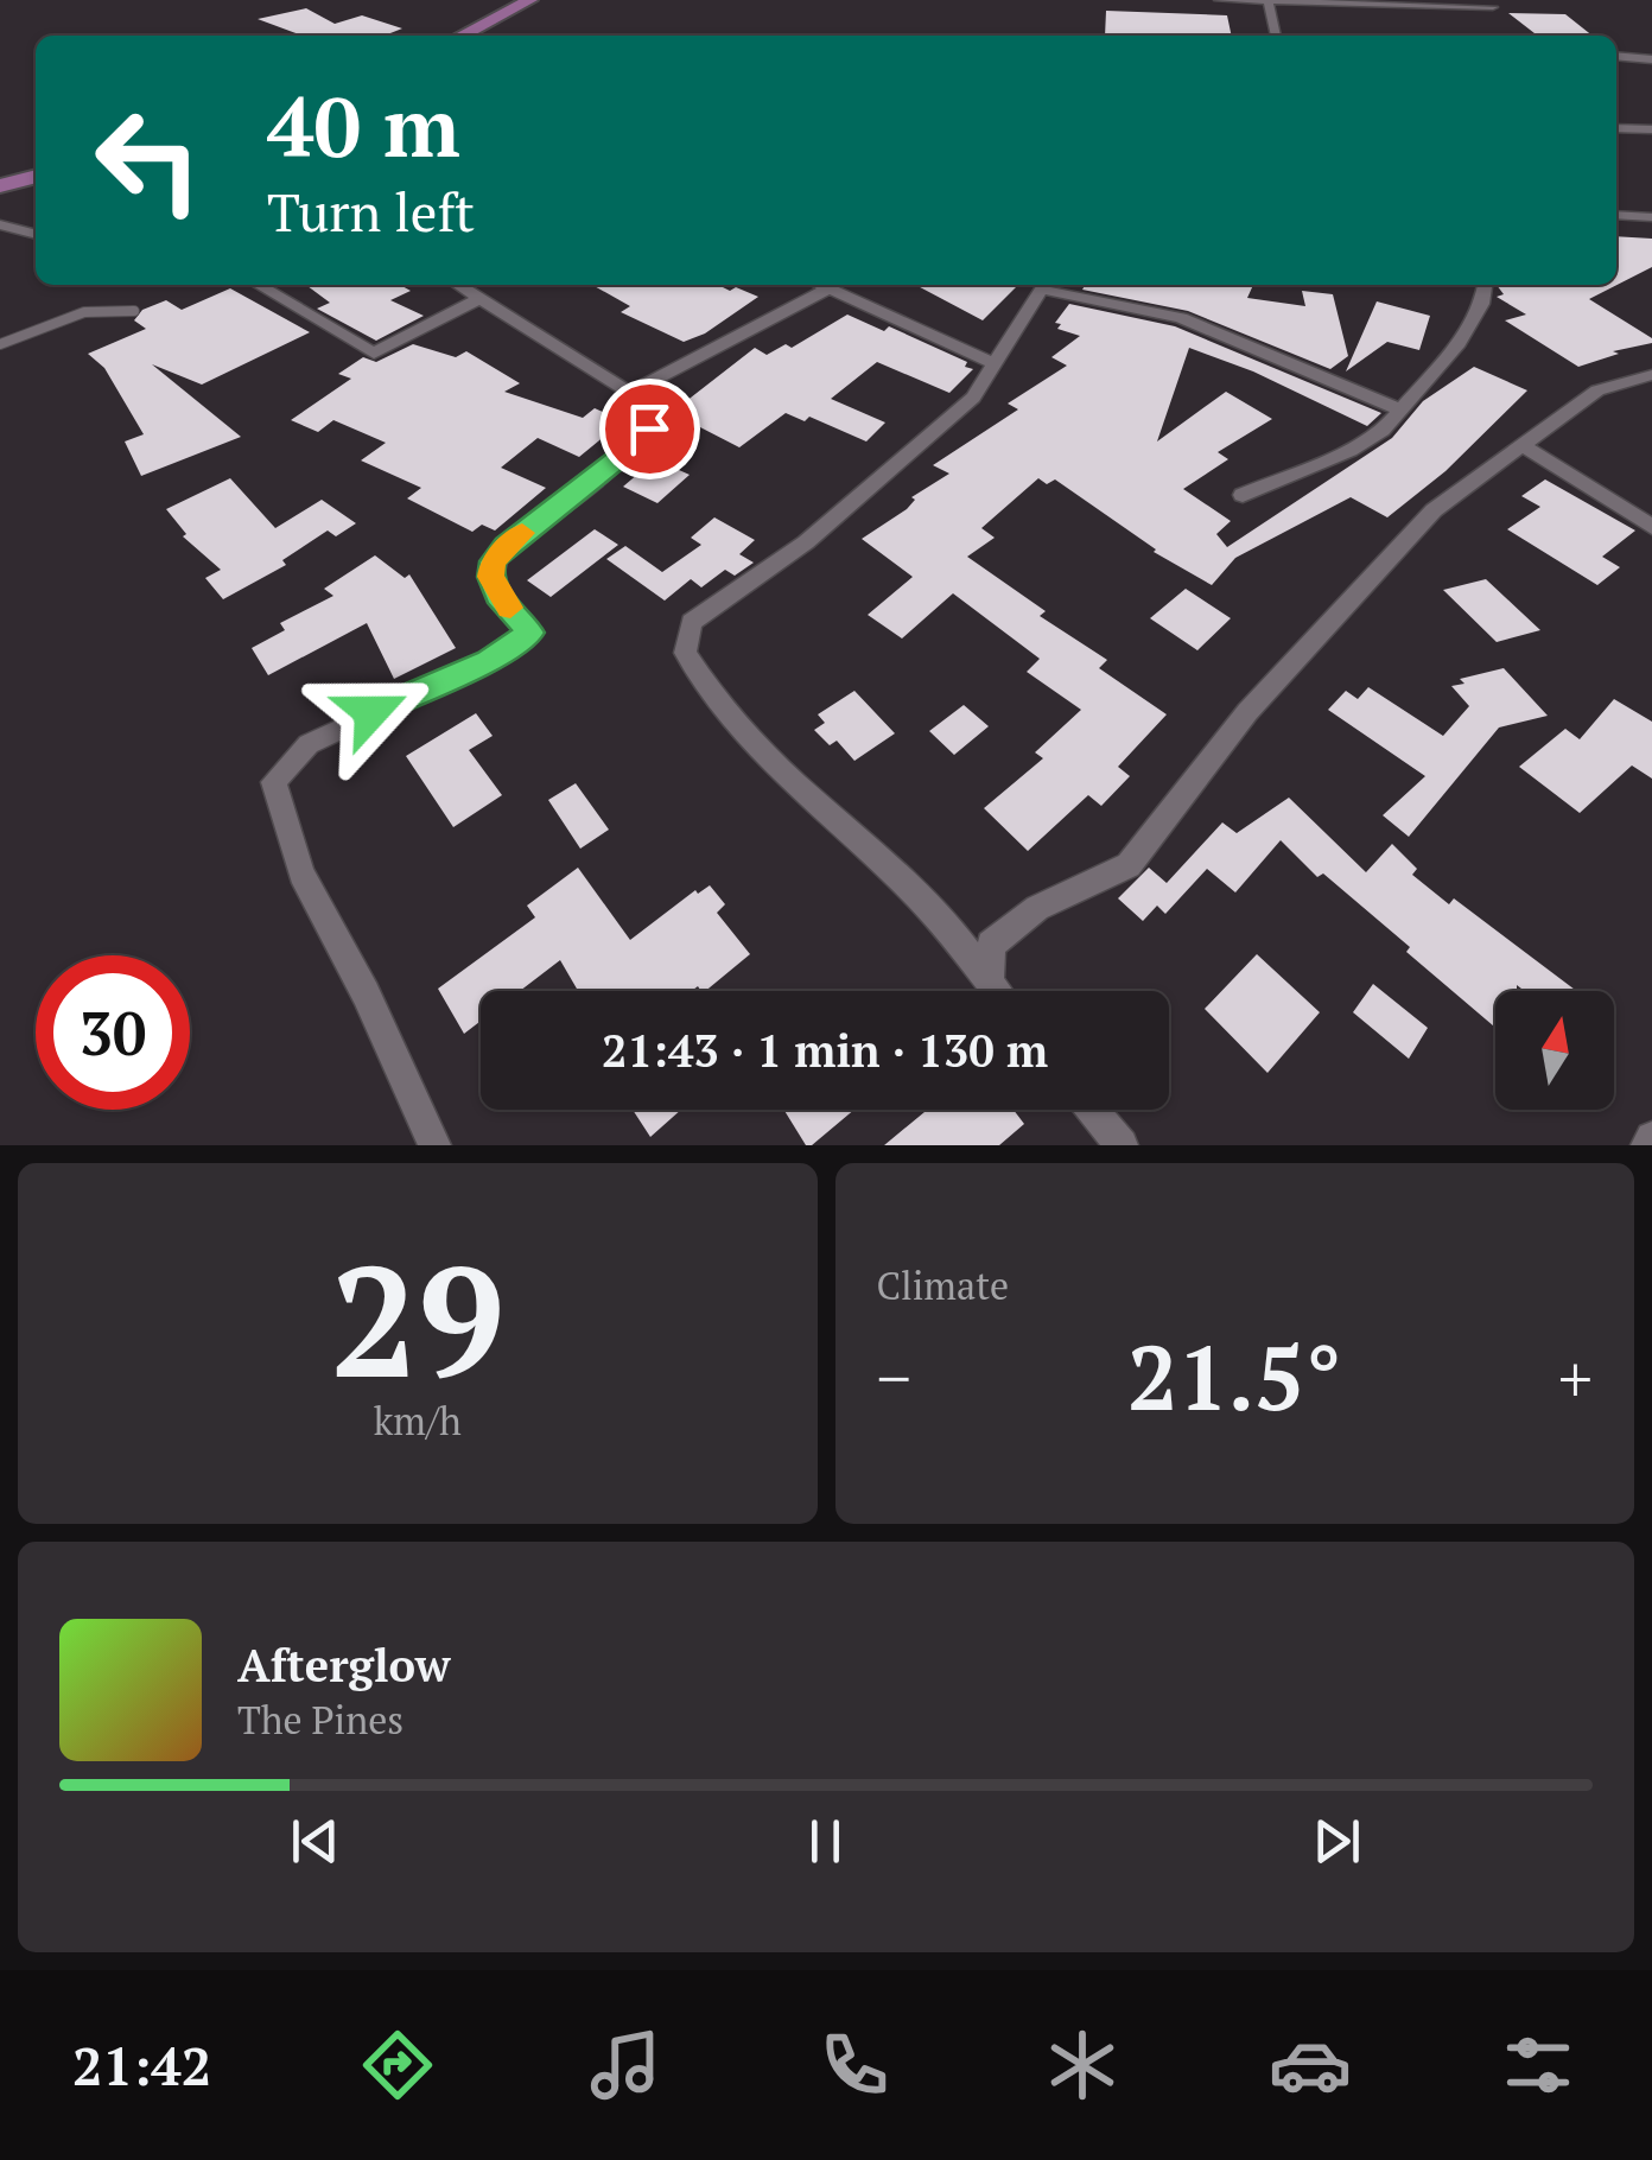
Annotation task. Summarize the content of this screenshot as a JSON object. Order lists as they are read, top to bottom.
{
  "north": "top",
  "page": {
    "turn": ["40 m", "Turn left"],
    "limit": "30",
    "trip": "21:43 · 1 min · 130 m",
    "tile": [
      ["29", "km/h"],
      "Climate"
    ],
    "heat": ["−", "21.5°", "+"],
    "song": ["Afterglow", "The Pines"],
    "tabs": "21:42"
  }
}
